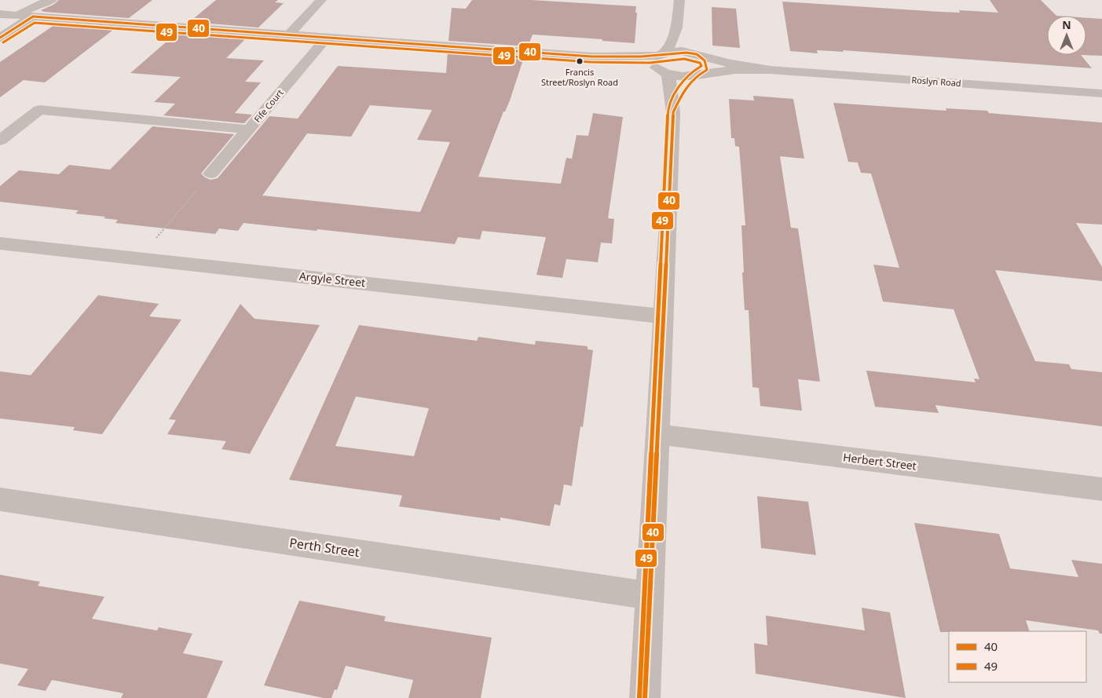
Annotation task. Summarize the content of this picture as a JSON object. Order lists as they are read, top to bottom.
{
  "streets": {
    "street": [
      "Roslyn Road",
      "Fife Court",
      "Argyle Street",
      "Herbert Street",
      "Perth Street"
    ]
  },
  "crossings": [
    ["Roslyn Road", "Fife Court"]
  ],
  "places": ["Francis Street/Roslyn Road"],
  "lines": ["transit line 40", "transit line 49"],
  "legend": ["40", "49"],
  "north": "top"
}
